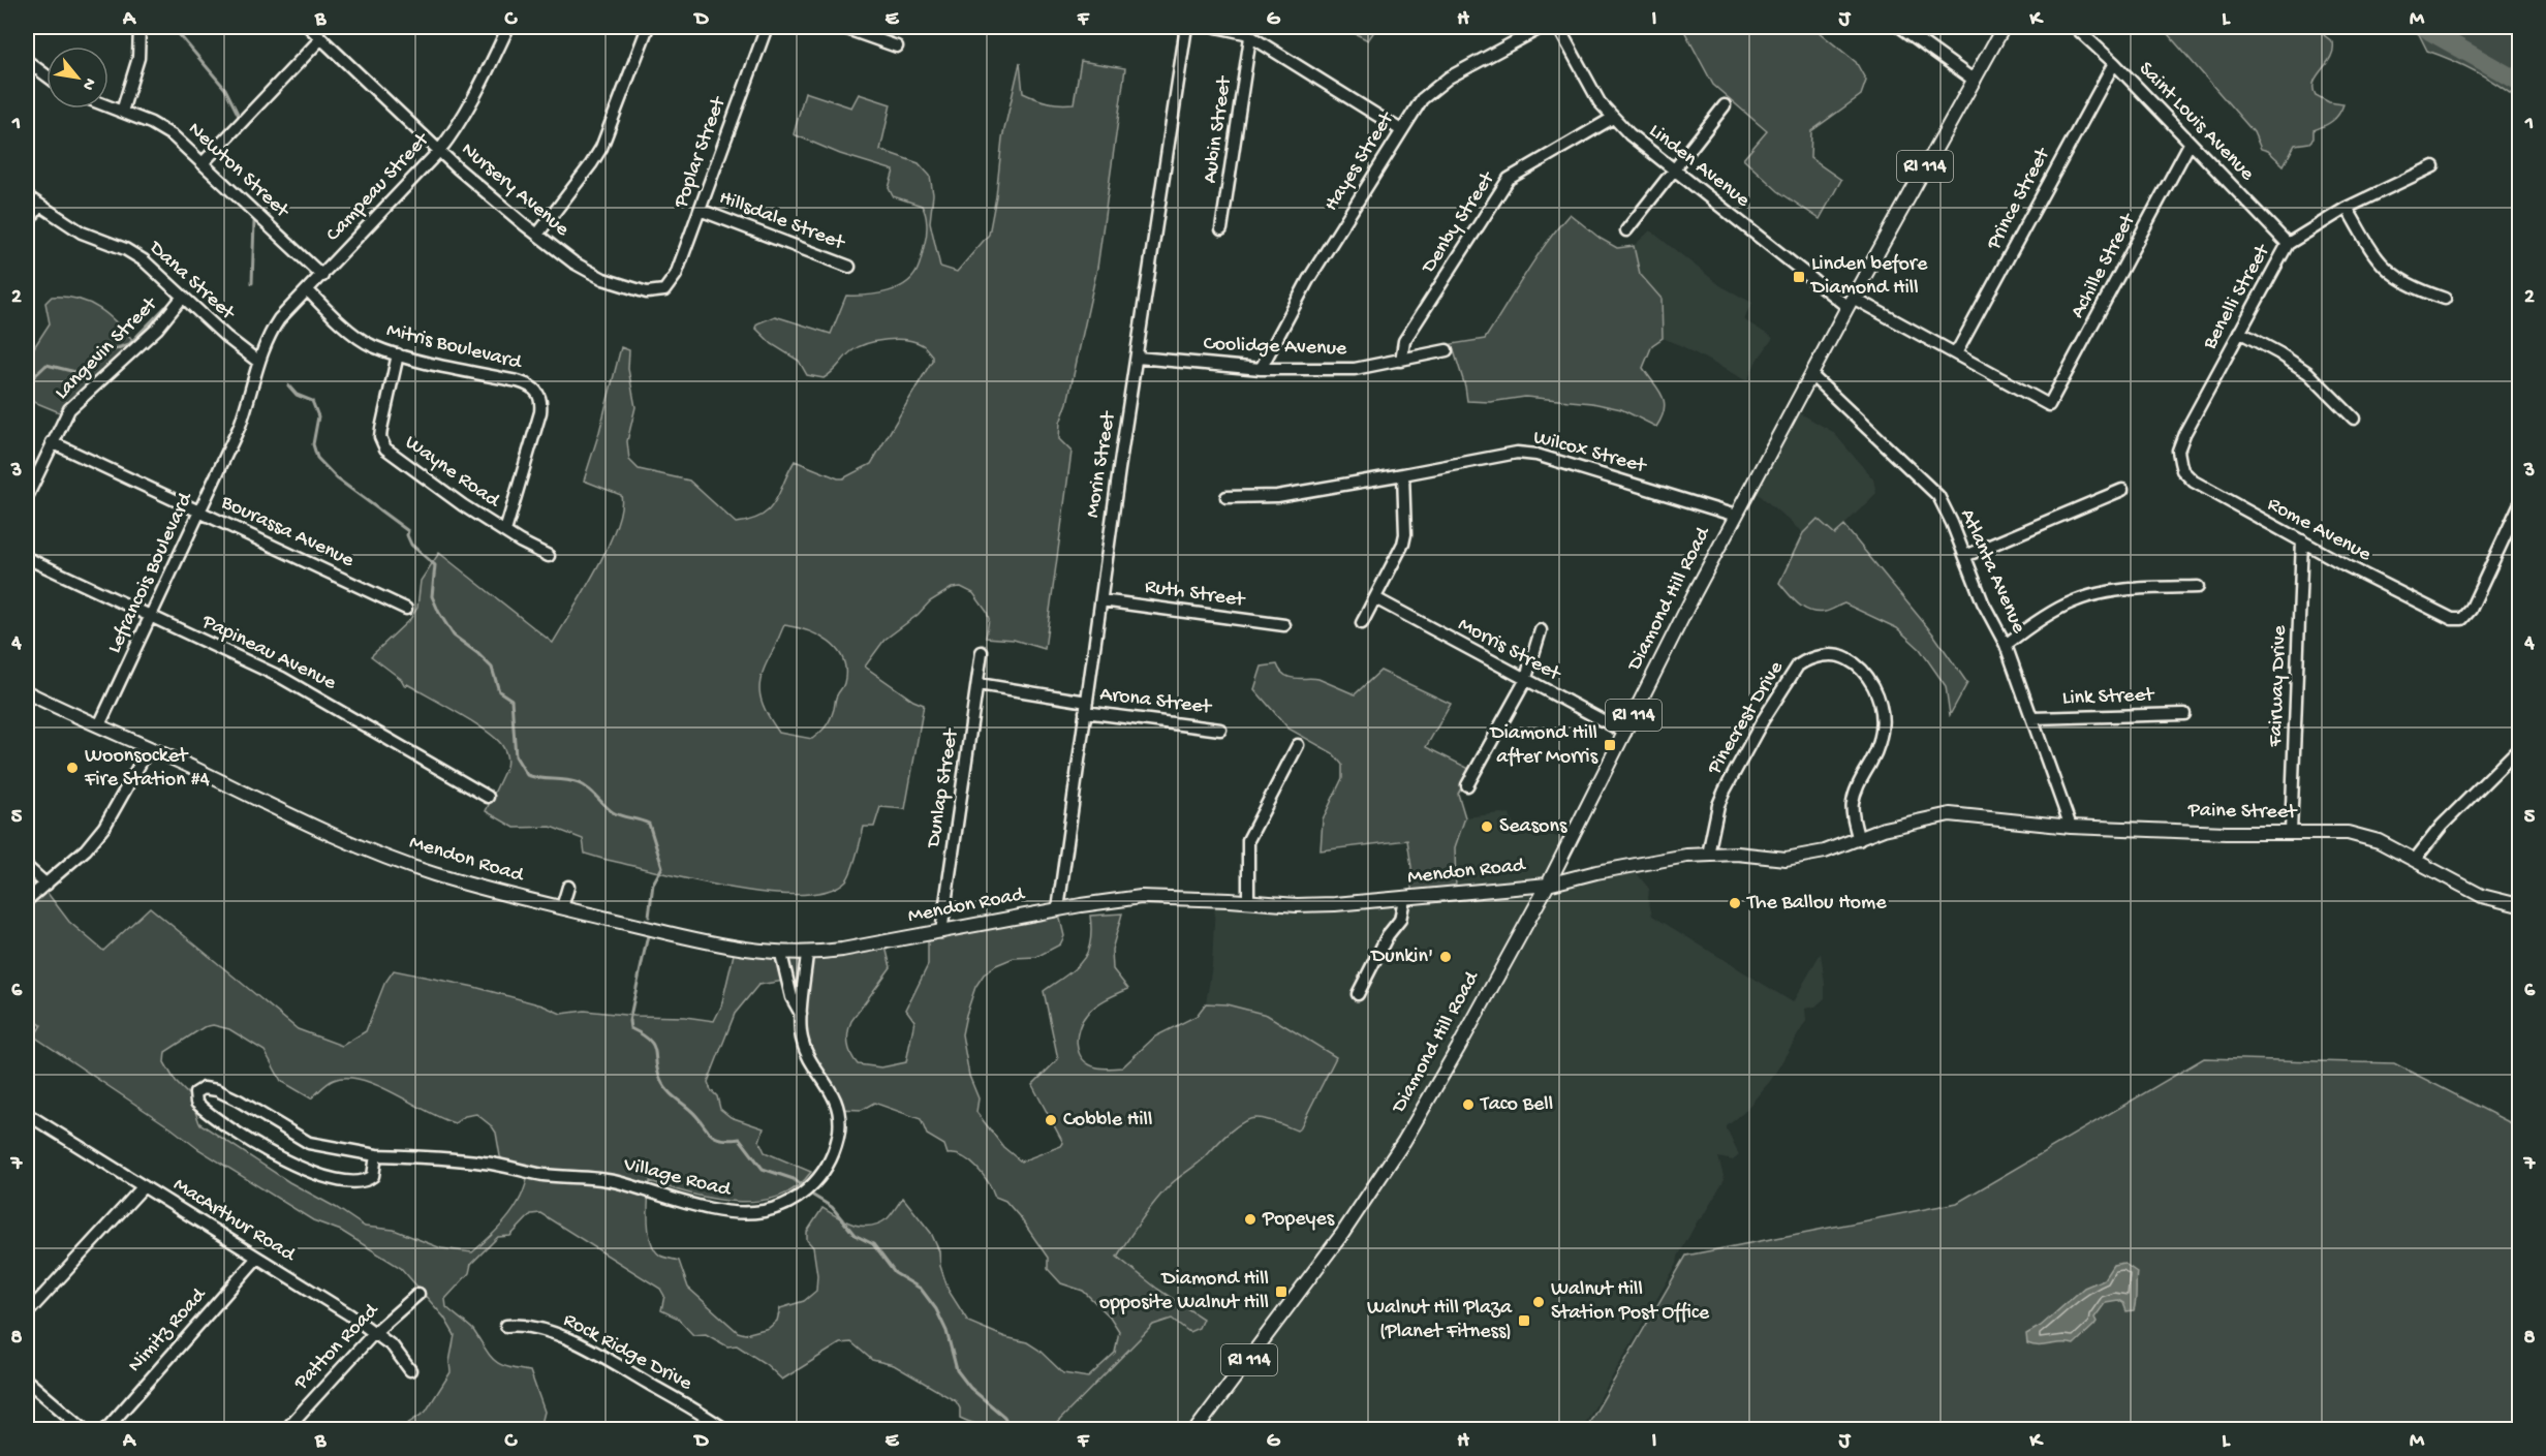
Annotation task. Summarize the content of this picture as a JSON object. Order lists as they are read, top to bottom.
{
  "streets": {
    "main road": [
      "RI 114",
      "Diamond Hill Road",
      "Paine Street",
      "Mendon Road"
    ],
    "street": [
      "Saint Louis Avenue",
      "Aubin Street",
      "Poplar Street",
      "Hayes Street",
      "Linden Avenue",
      "Newton Street",
      "Campeau Street",
      "Nursery Avenue",
      "Prince Street",
      "Hillsdale Street",
      "Denby Street",
      "Achille Street",
      "Dana Street",
      "Benelli Street",
      "Mitris Boulevard",
      "Coolidge Avenue",
      "Langevin Street",
      "Wilcox Street",
      "Morin Street",
      "Wayne Road",
      "Rome Avenue",
      "Bourassa Avenue",
      "Atlanta Avenue",
      "Lefrancois Boulevard",
      "Ruth Street",
      "Morris Street",
      "Papineau Avenue",
      "Fairway Drive",
      "Link Street",
      "Arona Street",
      "Pinecrest Drive",
      "Dunlap Street",
      "Village Road",
      "MacArthur Road",
      "Nimitz Road",
      "Patton Road",
      "Rock Ridge Drive"
    ]
  },
  "crossings": [
    ["Saint Louis Avenue", "Prince Street"],
    ["Saint Louis Avenue", "Achille Street"],
    ["Saint Louis Avenue", "Benelli Street"],
    ["Poplar Street", "Nursery Avenue"],
    ["Poplar Street", "Hillsdale Street"],
    ["Hayes Street", "Coolidge Avenue"],
    ["Linden Avenue", "Denby Street"],
    ["Linden Avenue", "Diamond Hill Road"],
    ["Newton Street", "Campeau Street"],
    ["Campeau Street", "Nursery Avenue"],
    ["Campeau Street", "Dana Street"],
    ["Campeau Street", "Mitris Boulevard"],
    ["Campeau Street", "Lefrancois Boulevard"],
    ["Prince Street", "Achille Street"],
    ["Denby Street", "Coolidge Avenue"],
    ["Dana Street", "Langevin Street"],
    ["Dana Street", "Lefrancois Boulevard"],
    ["Benelli Street", "Rome Avenue"],
    ["Mitris Boulevard", "Wayne Road"],
    ["Coolidge Avenue", "Morin Street"],
    ["Langevin Street", "Bourassa Avenue"],
    ["Wilcox Street", "Diamond Hill Road"],
    ["Morin Street", "Ruth Street"],
    ["Morin Street", "Arona Street"],
    ["Morin Street", "Mendon Road"],
    ["Rome Avenue", "Fairway Drive"],
    ["Bourassa Avenue", "Lefrancois Boulevard"],
    ["Atlanta Avenue", "Diamond Hill Road"],
    ["Atlanta Avenue", "Link Street"],
    ["Atlanta Avenue", "Paine Street"],
    ["Lefrancois Boulevard", "Papineau Avenue"],
    ["Lefrancois Boulevard", "Mendon Road"],
    ["Diamond Hill Road", "Morris Street"],
    ["Diamond Hill Road", "Mendon Road"],
    ["Fairway Drive", "Paine Street"],
    ["Arona Street", "Dunlap Street"],
    ["Pinecrest Drive", "Mendon Road"],
    ["Dunlap Street", "Mendon Road"],
    ["Paine Street", "Mendon Road"],
    ["Mendon Road", "Village Road"],
    ["MacArthur Road", "Nimitz Road"],
    ["MacArthur Road", "Patton Road"]
  ],
  "places": {
    "transit": [
      "Linden before Diamond Hill",
      "Diamond Hill after Morris",
      "Diamond Hill opposite Walnut Hill",
      "Walnut Hill Plaza (Planet Fitness)"
    ],
    "other": [
      "Woonsocket Fire Station #4",
      "Seasons",
      "The Ballou Home",
      "Dunkin'",
      "Taco Bell",
      "Cobble Hill",
      "Popeyes",
      "Walnut Hill Station Post Office"
    ]
  },
  "north": "bottom right",
  "grid": {
    "columns": [
      "A",
      "B",
      "C",
      "D",
      "E",
      "F",
      "G",
      "H",
      "I",
      "J",
      "K",
      "L",
      "M"
    ],
    "rows": [
      "1",
      "2",
      "3",
      "4",
      "5",
      "6",
      "7",
      "8"
    ]
  }
}
